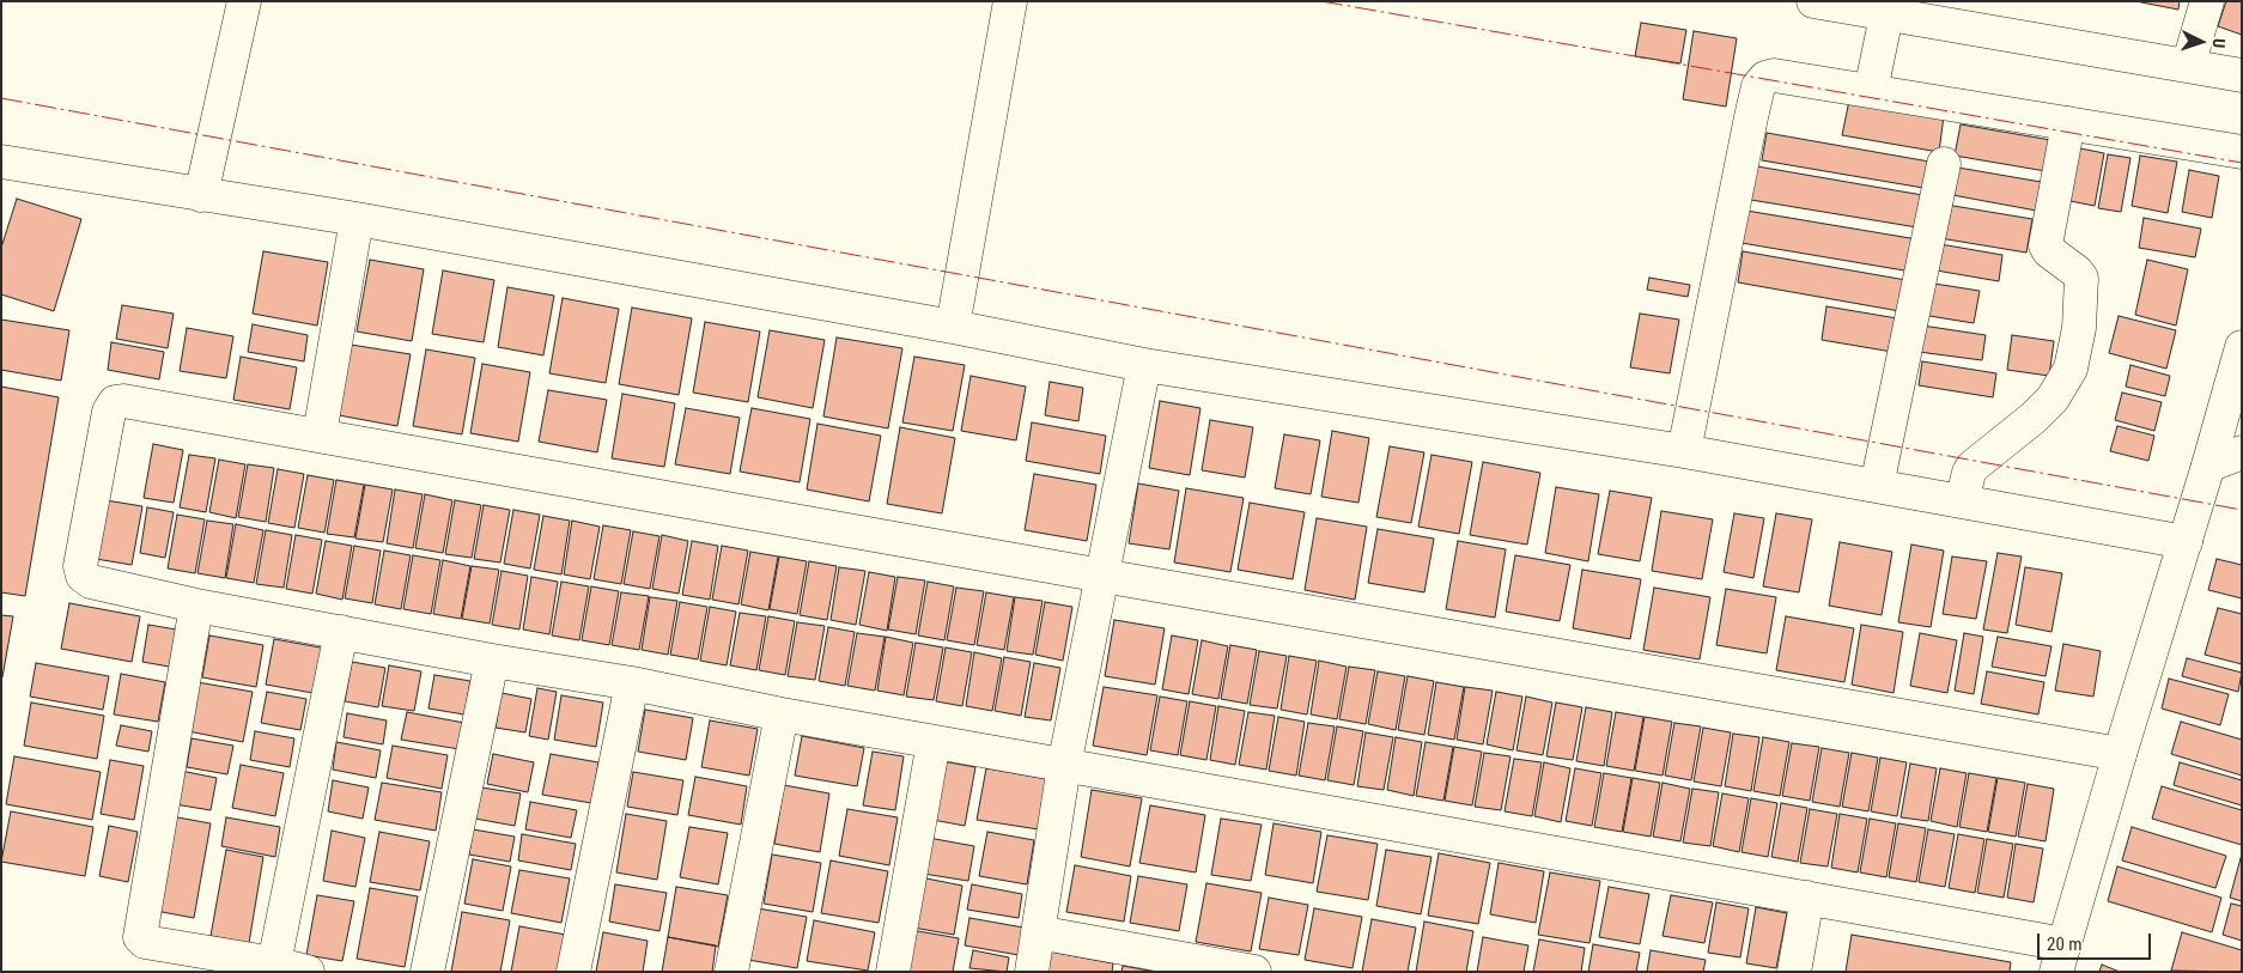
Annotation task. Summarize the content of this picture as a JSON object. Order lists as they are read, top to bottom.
{
  "scale_bar": "20 m",
  "north": "right"
}
